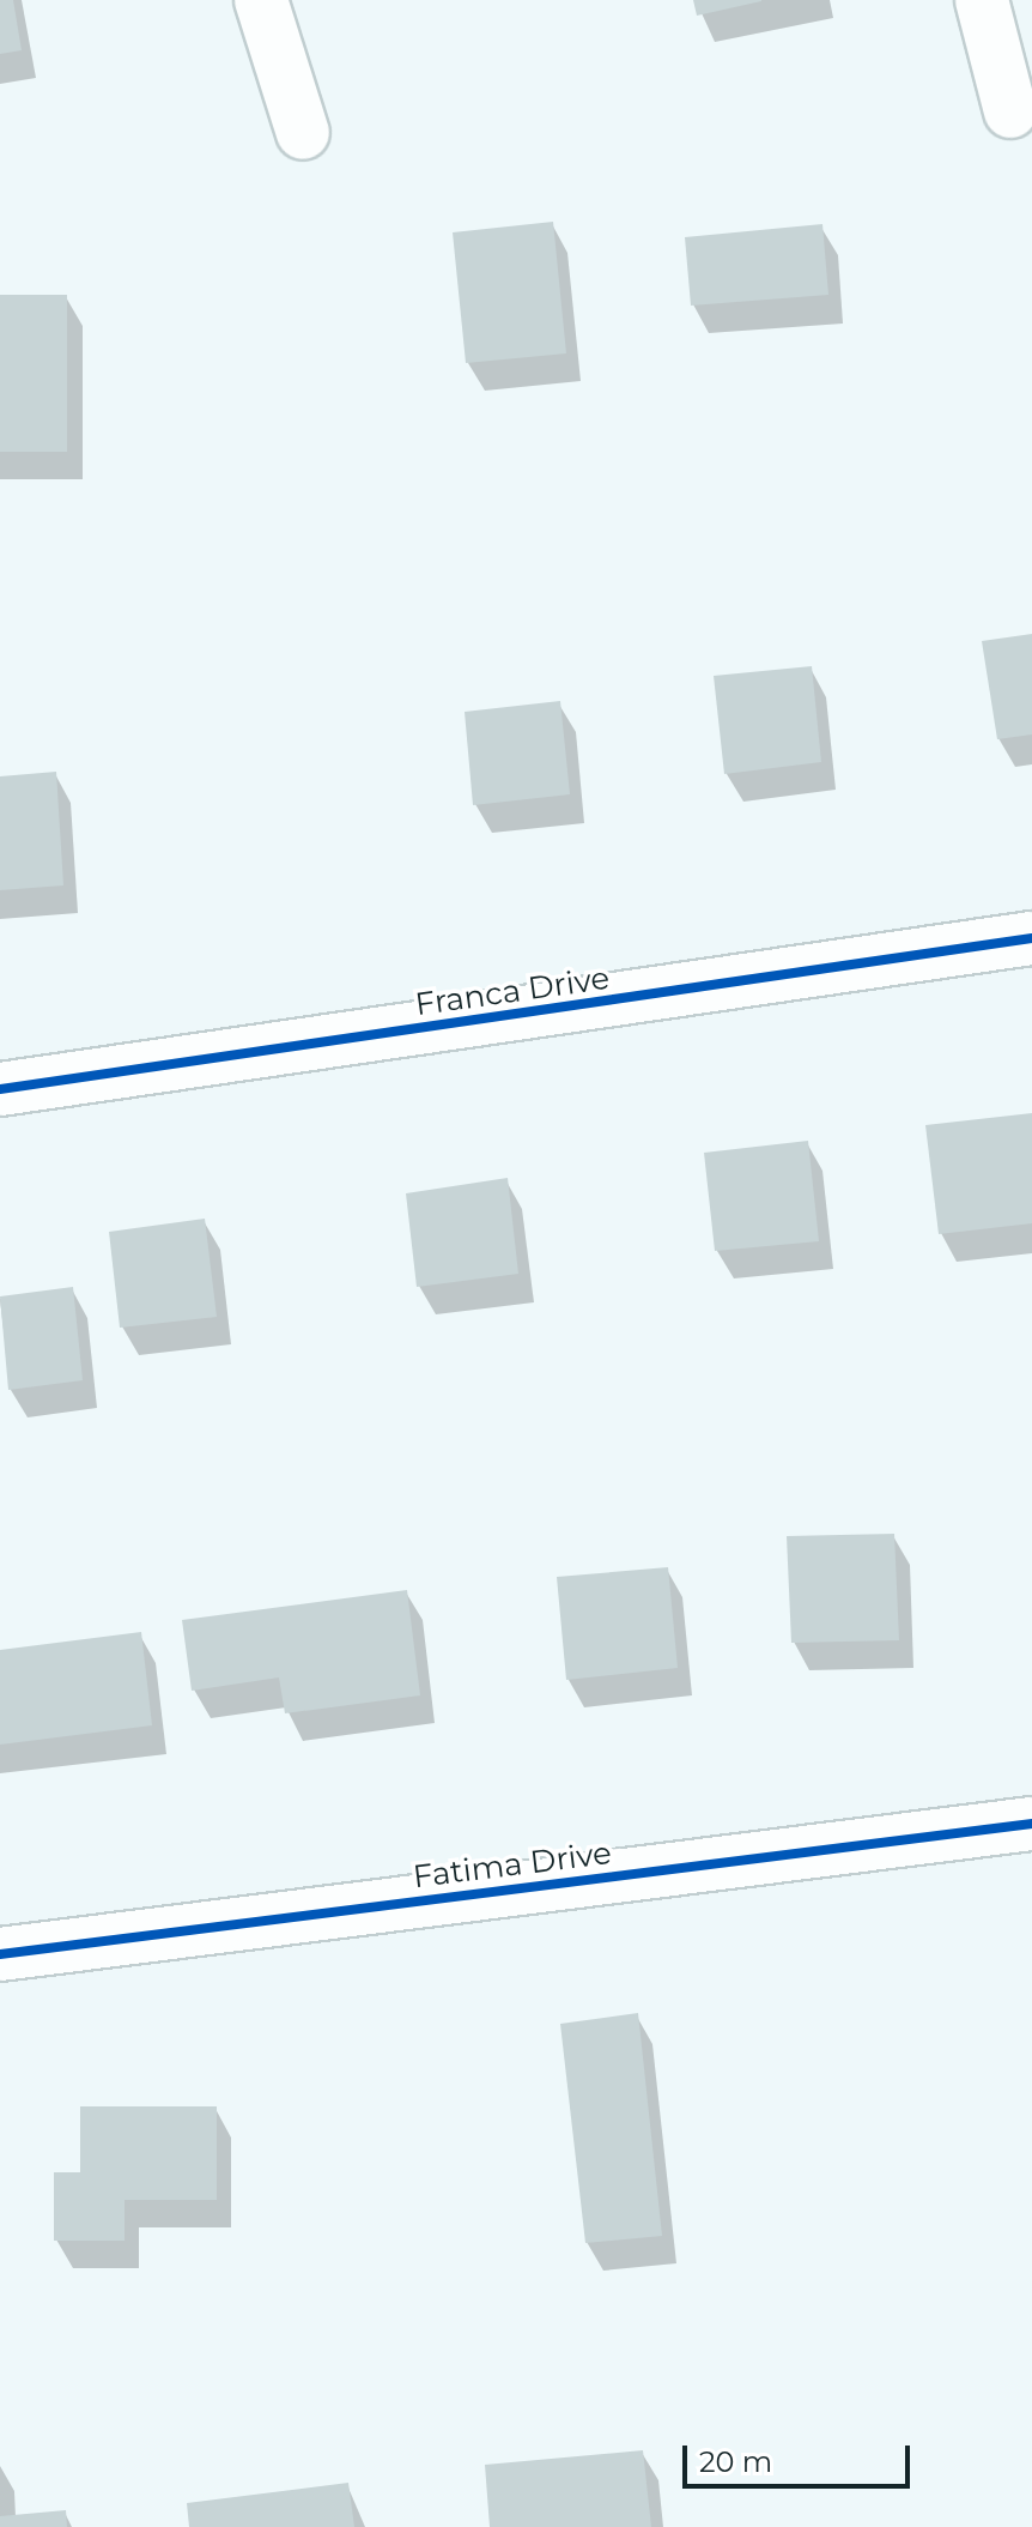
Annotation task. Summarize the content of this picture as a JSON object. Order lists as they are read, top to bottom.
{
  "streets": {
    "street": ["Franca Drive", "Fatima Drive"]
  },
  "scale_bar": "20 m"
}
